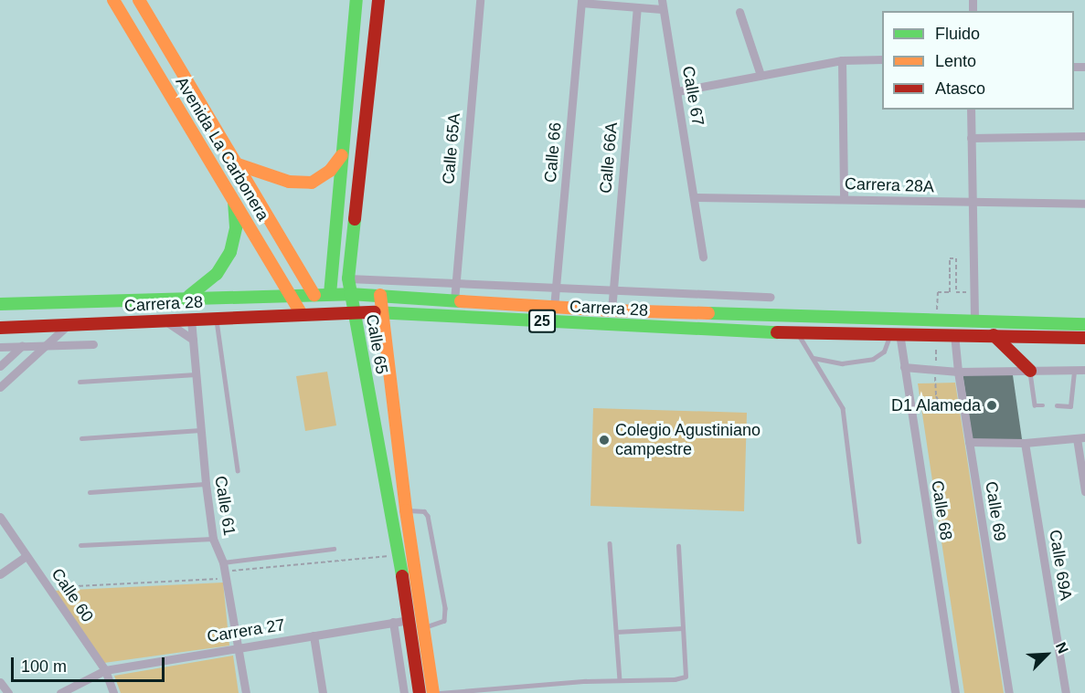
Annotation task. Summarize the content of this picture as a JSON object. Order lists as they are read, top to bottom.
{
  "streets": {
    "main road": [
      "Avenida La Carbonera",
      "Carrera 28",
      "25",
      "Calle 65"
    ],
    "street": [
      "Calle 67",
      "Calle 65A",
      "Calle 66",
      "Calle 66A",
      "Carrera 28A",
      "Calle 61",
      "Calle 68",
      "Calle 69",
      "Calle 69A",
      "Calle 60",
      "Carrera 27"
    ]
  },
  "crossings": [
    ["Calle 67", "Carrera 28A"],
    ["Avenida La Carbonera", "Carrera 28"],
    ["Calle 65A", "Carrera 28"],
    ["Calle 66", "Carrera 28"],
    ["Calle 66A", "Carrera 28"],
    ["Carrera 28", "Calle 65"],
    ["Carrera 28", "Calle 61"],
    ["Carrera 28", "Calle 68"],
    ["Carrera 28", "Calle 69"],
    ["Calle 65", "Carrera 27"],
    ["Calle 61", "Carrera 27"],
    ["Calle 60", "Carrera 27"]
  ],
  "places": ["D1 Alameda", "Colegio Agustiniano campestre"],
  "legend": ["Fluido", "Lento", "Atasco"],
  "scale_bar": "100 m",
  "north": "top right"
}
